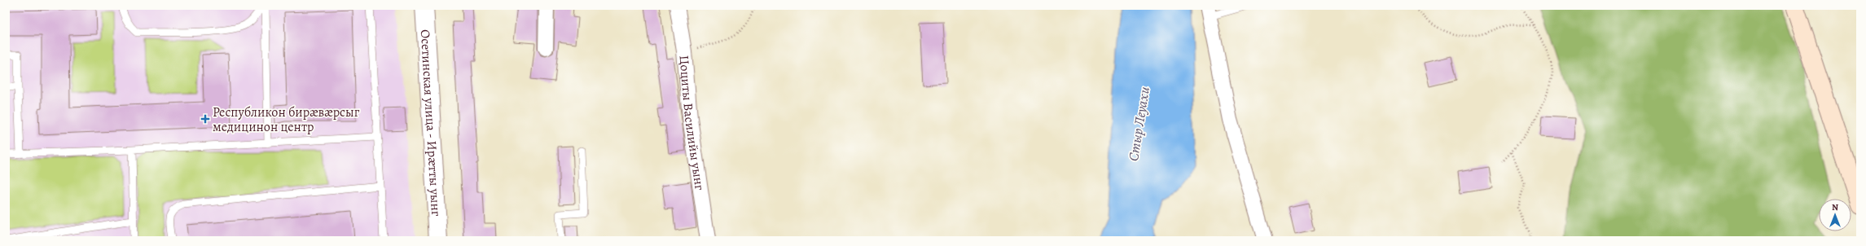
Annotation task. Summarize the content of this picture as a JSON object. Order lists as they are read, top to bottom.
{
  "streets": {
    "street": ["Осетинская улица - Ирæтты уынг", "Цоциты Василийы уынг"]
  },
  "water": ["Стыр Леуахи"],
  "places": {
    "health": ["Республикон бирæвæрсыг медицинон центр"]
  },
  "north": "top"
}
